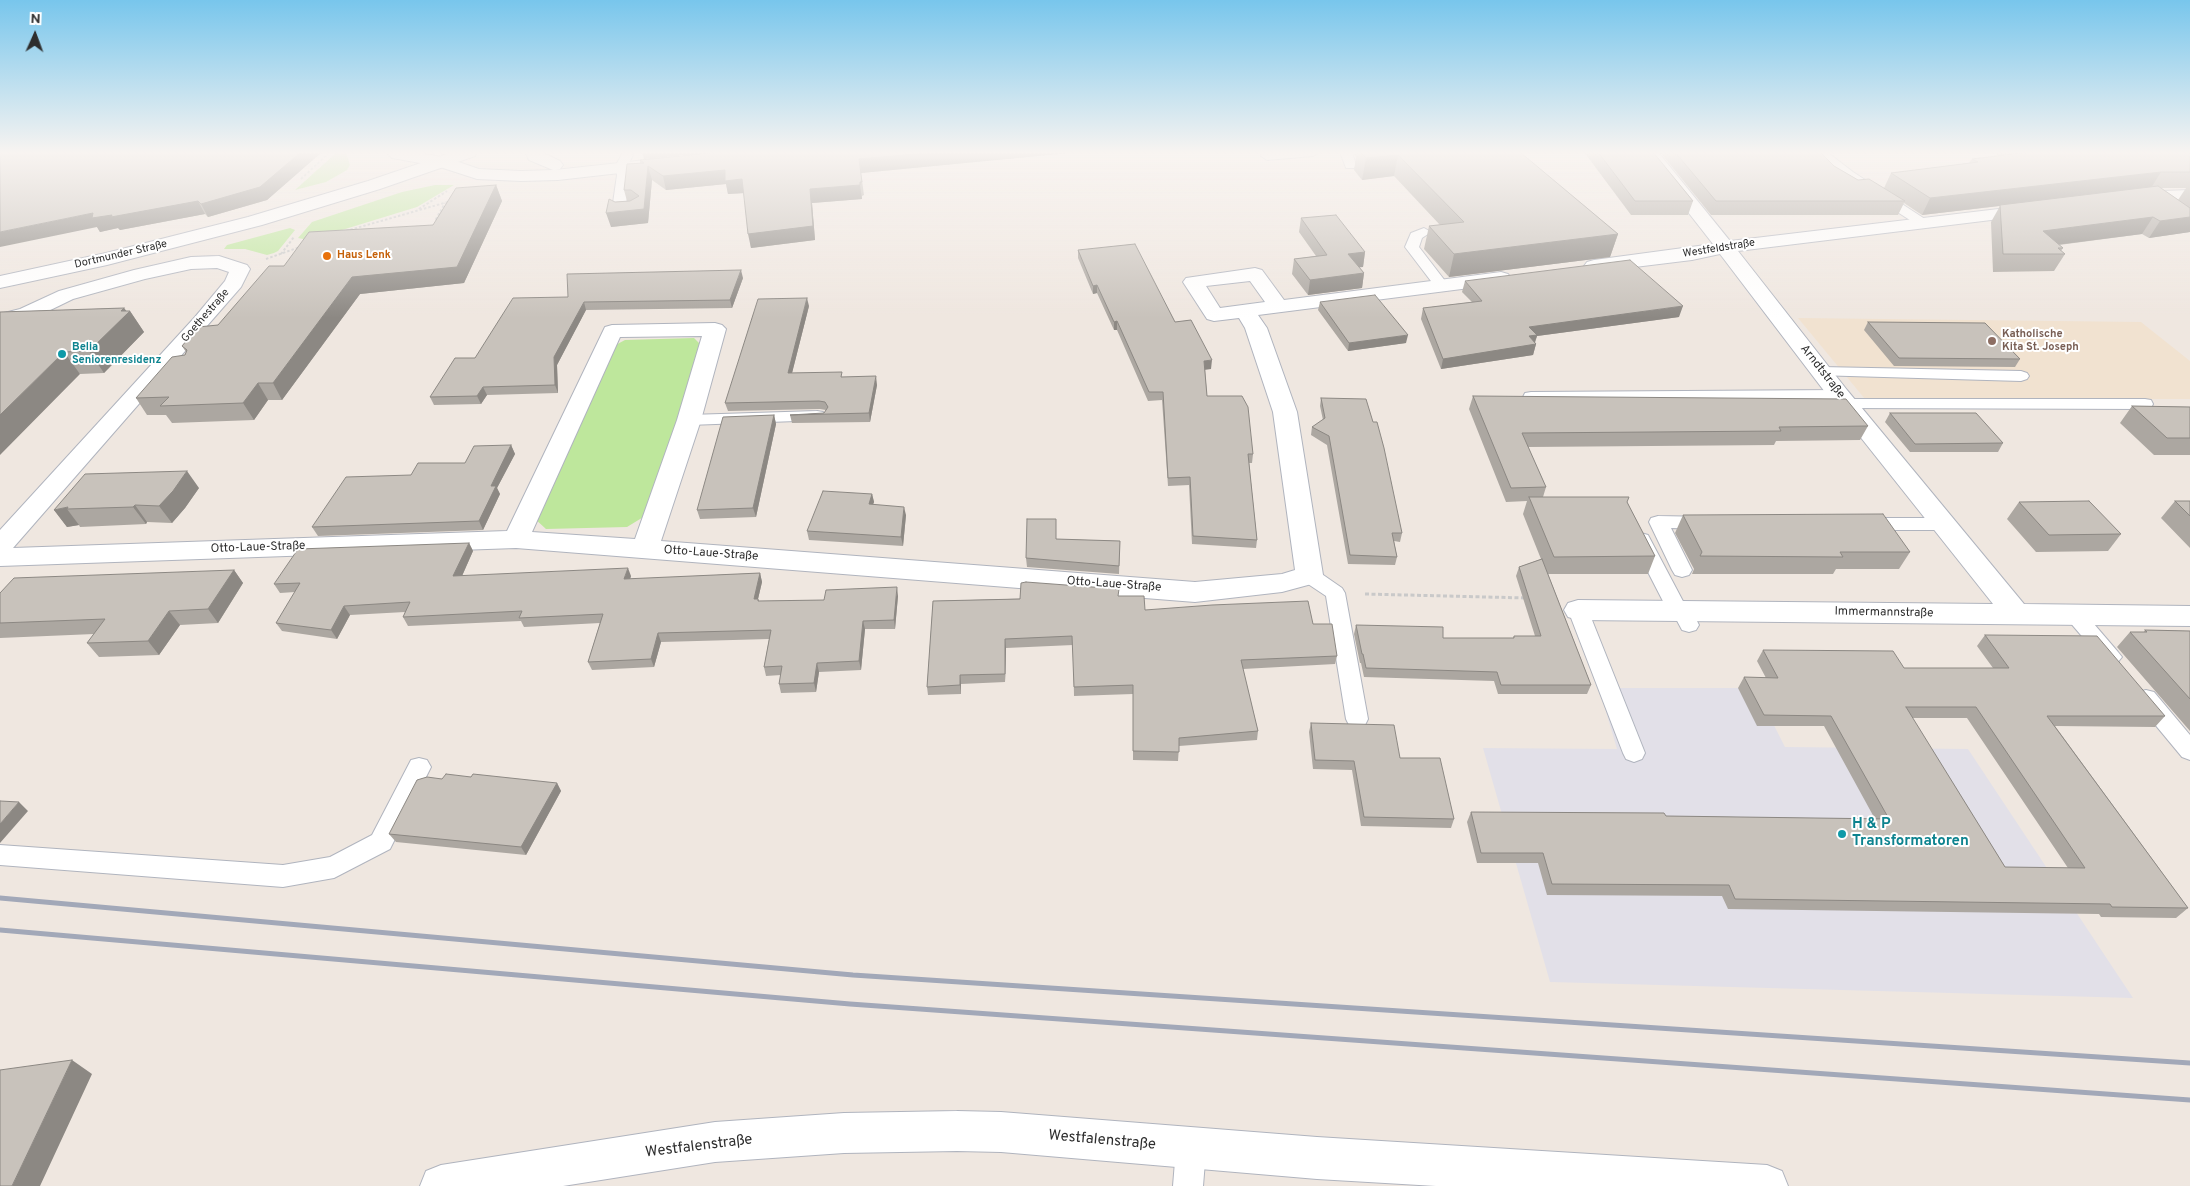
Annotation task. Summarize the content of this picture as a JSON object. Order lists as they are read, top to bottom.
{
  "streets": {
    "street": [
      "Westfeldstraße",
      "Dortmunder Straße",
      "Goethestraße",
      "Arndtstraße",
      "Otto-Laue-Straße",
      "Immermannstraße",
      "Westfalenstraße"
    ]
  },
  "crossings": [
    ["Westfeldstraße", "Arndtstraße"],
    ["Arndtstraße", "Immermannstraße"]
  ],
  "places": [
    "Haus Lenk",
    "Katholische Kita St. Joseph",
    "Belia Seniorenresidenz",
    "H & P Transformatoren"
  ],
  "north": "top"
}
